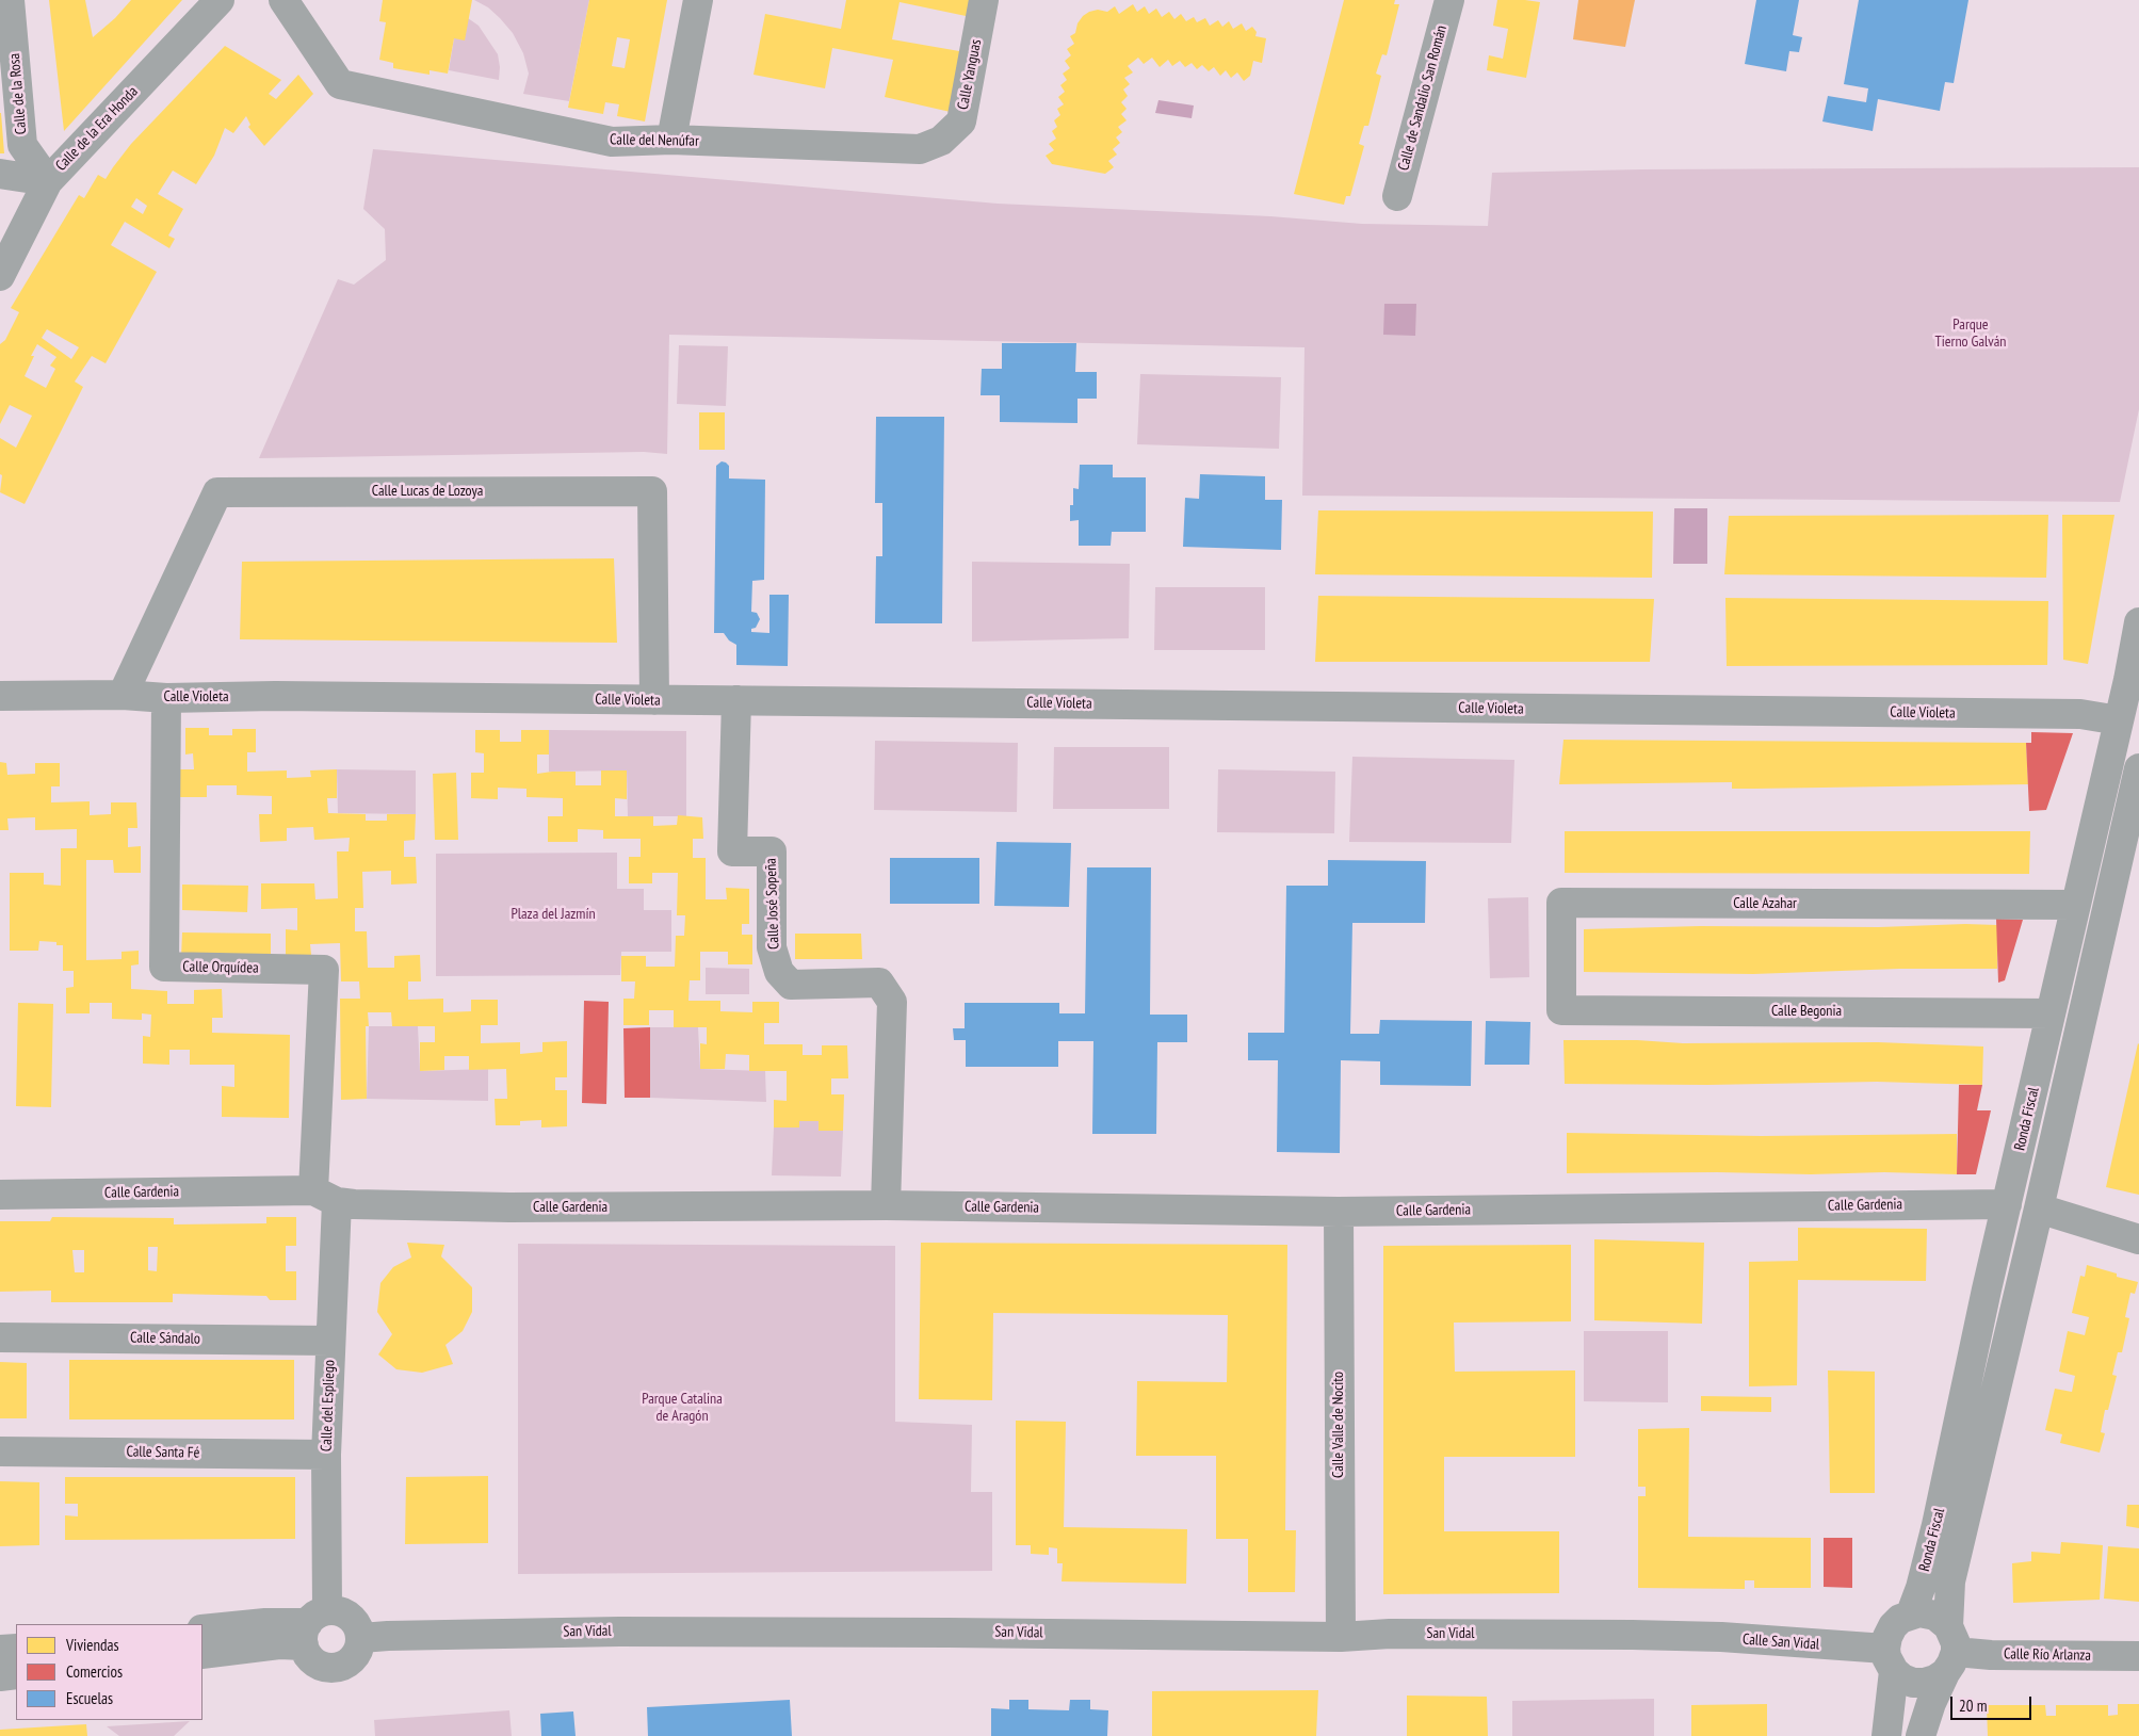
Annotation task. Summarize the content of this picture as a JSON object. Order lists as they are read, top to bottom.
{
  "streets": {
    "street": [
      "Calle Yanguas",
      "Calle de la Rosa",
      "Calle de Sandalio San Román",
      "Calle de la Era Honda",
      "Calle del Nenúfar",
      "Calle Lucas de Lozoya",
      "Calle Violeta",
      "Calle José Sopeña",
      "Calle Azahar",
      "Calle Orquídea",
      "Calle Begonia",
      "Ronda Fiscal",
      "Calle Gardenia",
      "Calle Sándalo",
      "Calle del Espliego",
      "Calle Valle de Nocito",
      "Calle Santa Fé",
      "San Vidal",
      "Calle San Vidal",
      "Calle Río Arlanza"
    ]
  },
  "crossings": [
    ["Calle Yanguas", "Calle del Nenúfar"],
    ["Calle de la Rosa", "Calle de la Era Honda"],
    ["Calle Lucas de Lozoya", "Calle Violeta"],
    ["Calle Violeta", "Calle José Sopeña"],
    ["Calle Violeta", "Calle Orquídea"],
    ["Calle Violeta", "Ronda Fiscal"],
    ["Calle José Sopeña", "Calle Gardenia"],
    ["Calle Azahar", "Calle Begonia"],
    ["Calle Azahar", "Ronda Fiscal"],
    ["Calle Orquídea", "Calle Gardenia"],
    ["Calle Orquídea", "Calle del Espliego"],
    ["Calle Begonia", "Ronda Fiscal"],
    ["Ronda Fiscal", "Calle Gardenia"],
    ["Ronda Fiscal", "Calle San Vidal"],
    ["Ronda Fiscal", "Calle Río Arlanza"],
    ["Calle Gardenia", "Calle del Espliego"],
    ["Calle Gardenia", "Calle Valle de Nocito"],
    ["Calle Sándalo", "Calle del Espliego"],
    ["Calle del Espliego", "Calle Santa Fé"],
    ["Calle del Espliego", "San Vidal"],
    ["Calle Valle de Nocito", "San Vidal"],
    ["San Vidal", "Calle San Vidal"],
    ["Calle San Vidal", "Calle Río Arlanza"]
  ],
  "parks": ["Parque Tierno Galván", "Plaza del Jazmín", "Parque Catalina de Aragón"],
  "legend": ["Viviendas", "Comercios", "Escuelas"],
  "scale_bar": "20 m"
}
